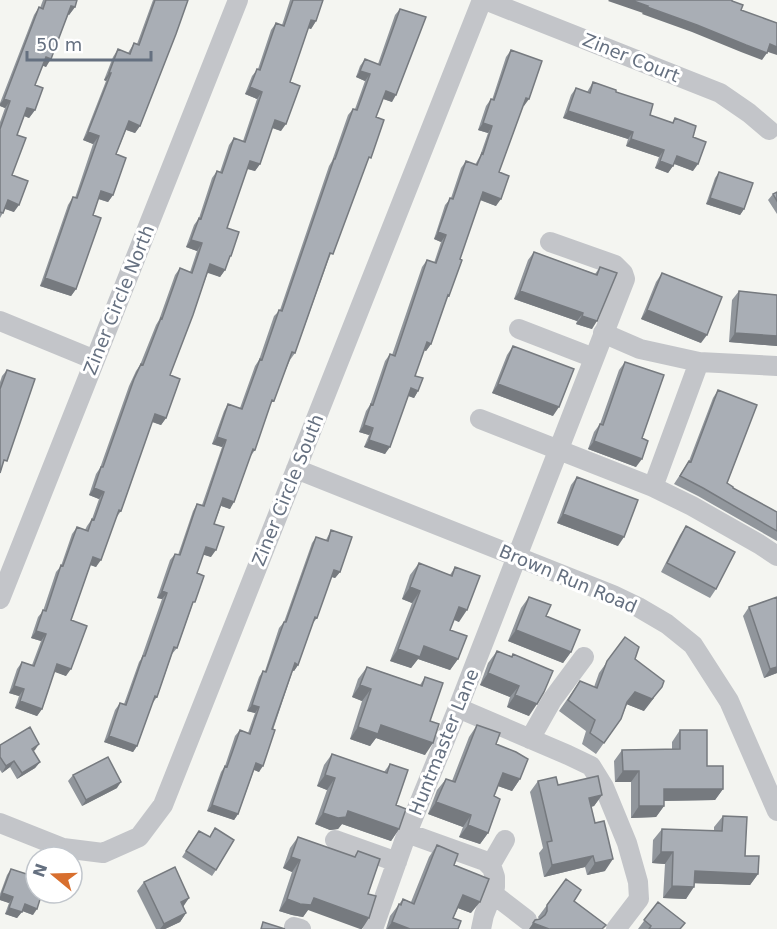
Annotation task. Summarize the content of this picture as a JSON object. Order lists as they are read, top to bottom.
{
  "streets": {
    "street": [
      "Ziner Court",
      "Ziner Circle North",
      "Ziner Circle South",
      "Brown Run Road",
      "Huntmaster Lane"
    ]
  },
  "crossings": [
    ["Ziner Court", "Ziner Circle South"],
    ["Ziner Circle South", "Brown Run Road"],
    ["Brown Run Road", "Huntmaster Lane"]
  ],
  "scale_bar": "50 m",
  "north": "left"
}
